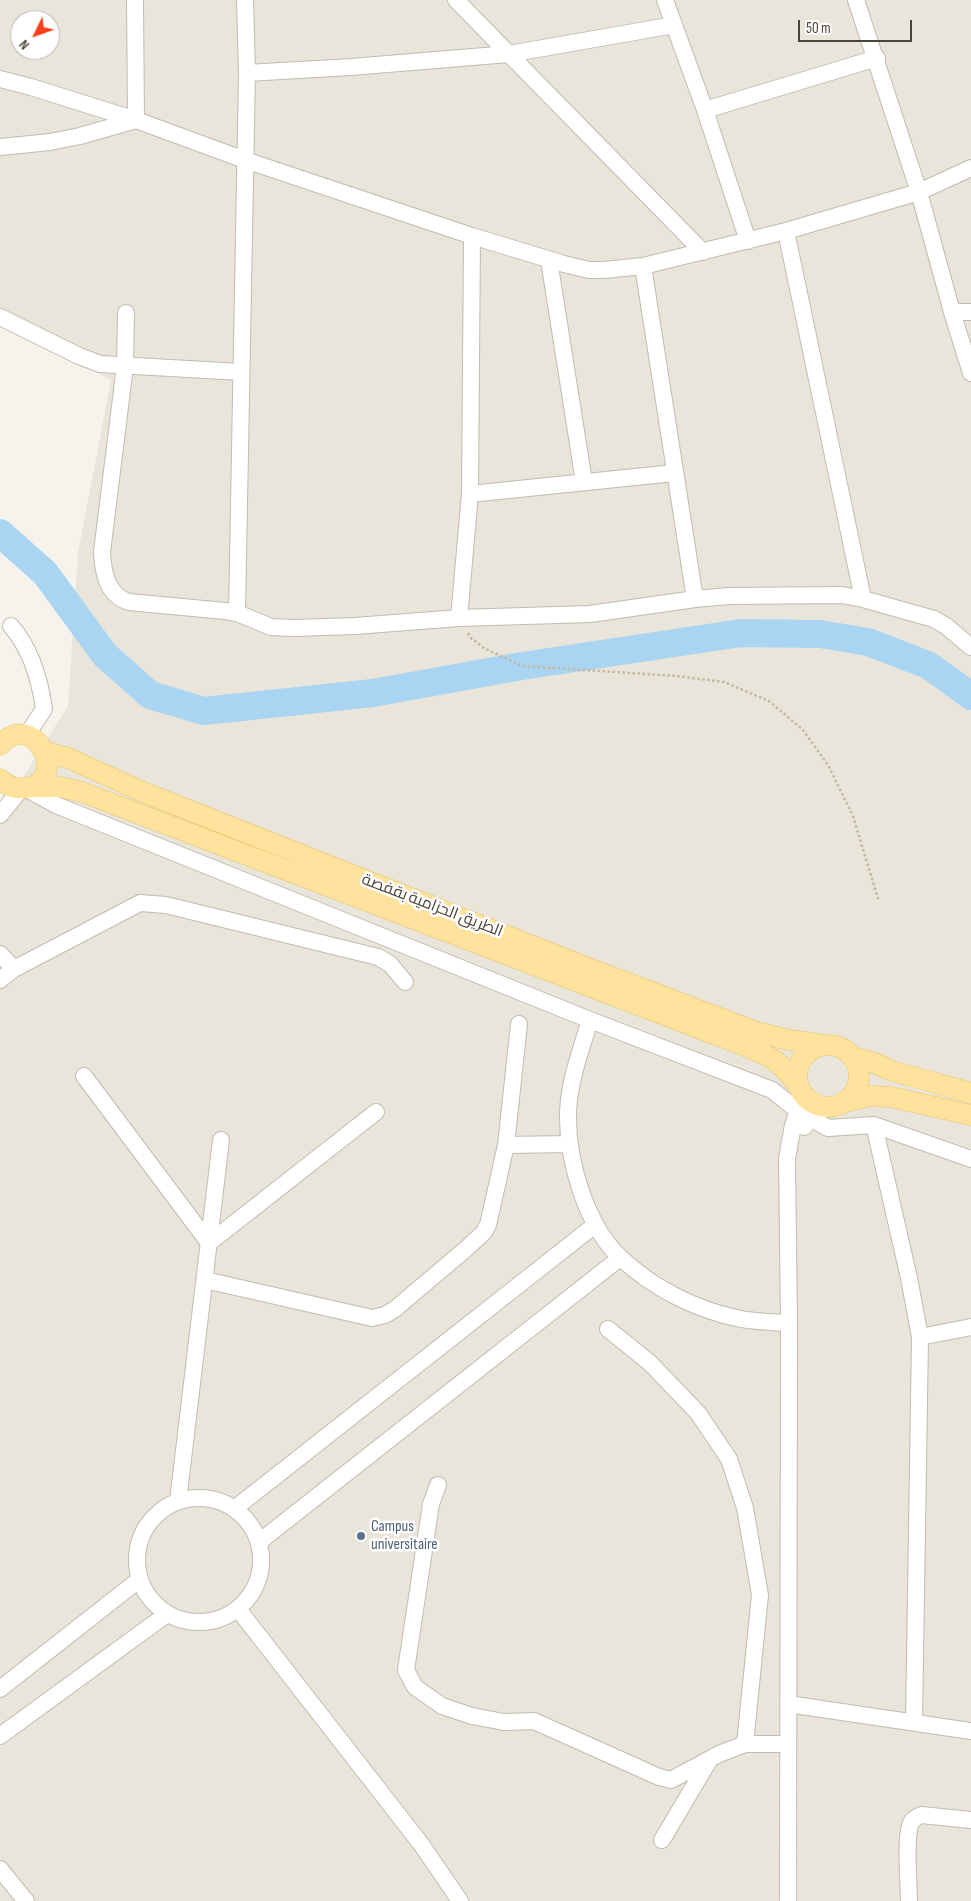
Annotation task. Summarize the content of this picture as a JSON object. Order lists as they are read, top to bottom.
{
  "streets": {
    "main road": ["الطريق الحزامية بقفصة"]
  },
  "places": ["Campus universitaire"],
  "scale_bar": "50 m",
  "north": "bottom left"
}
